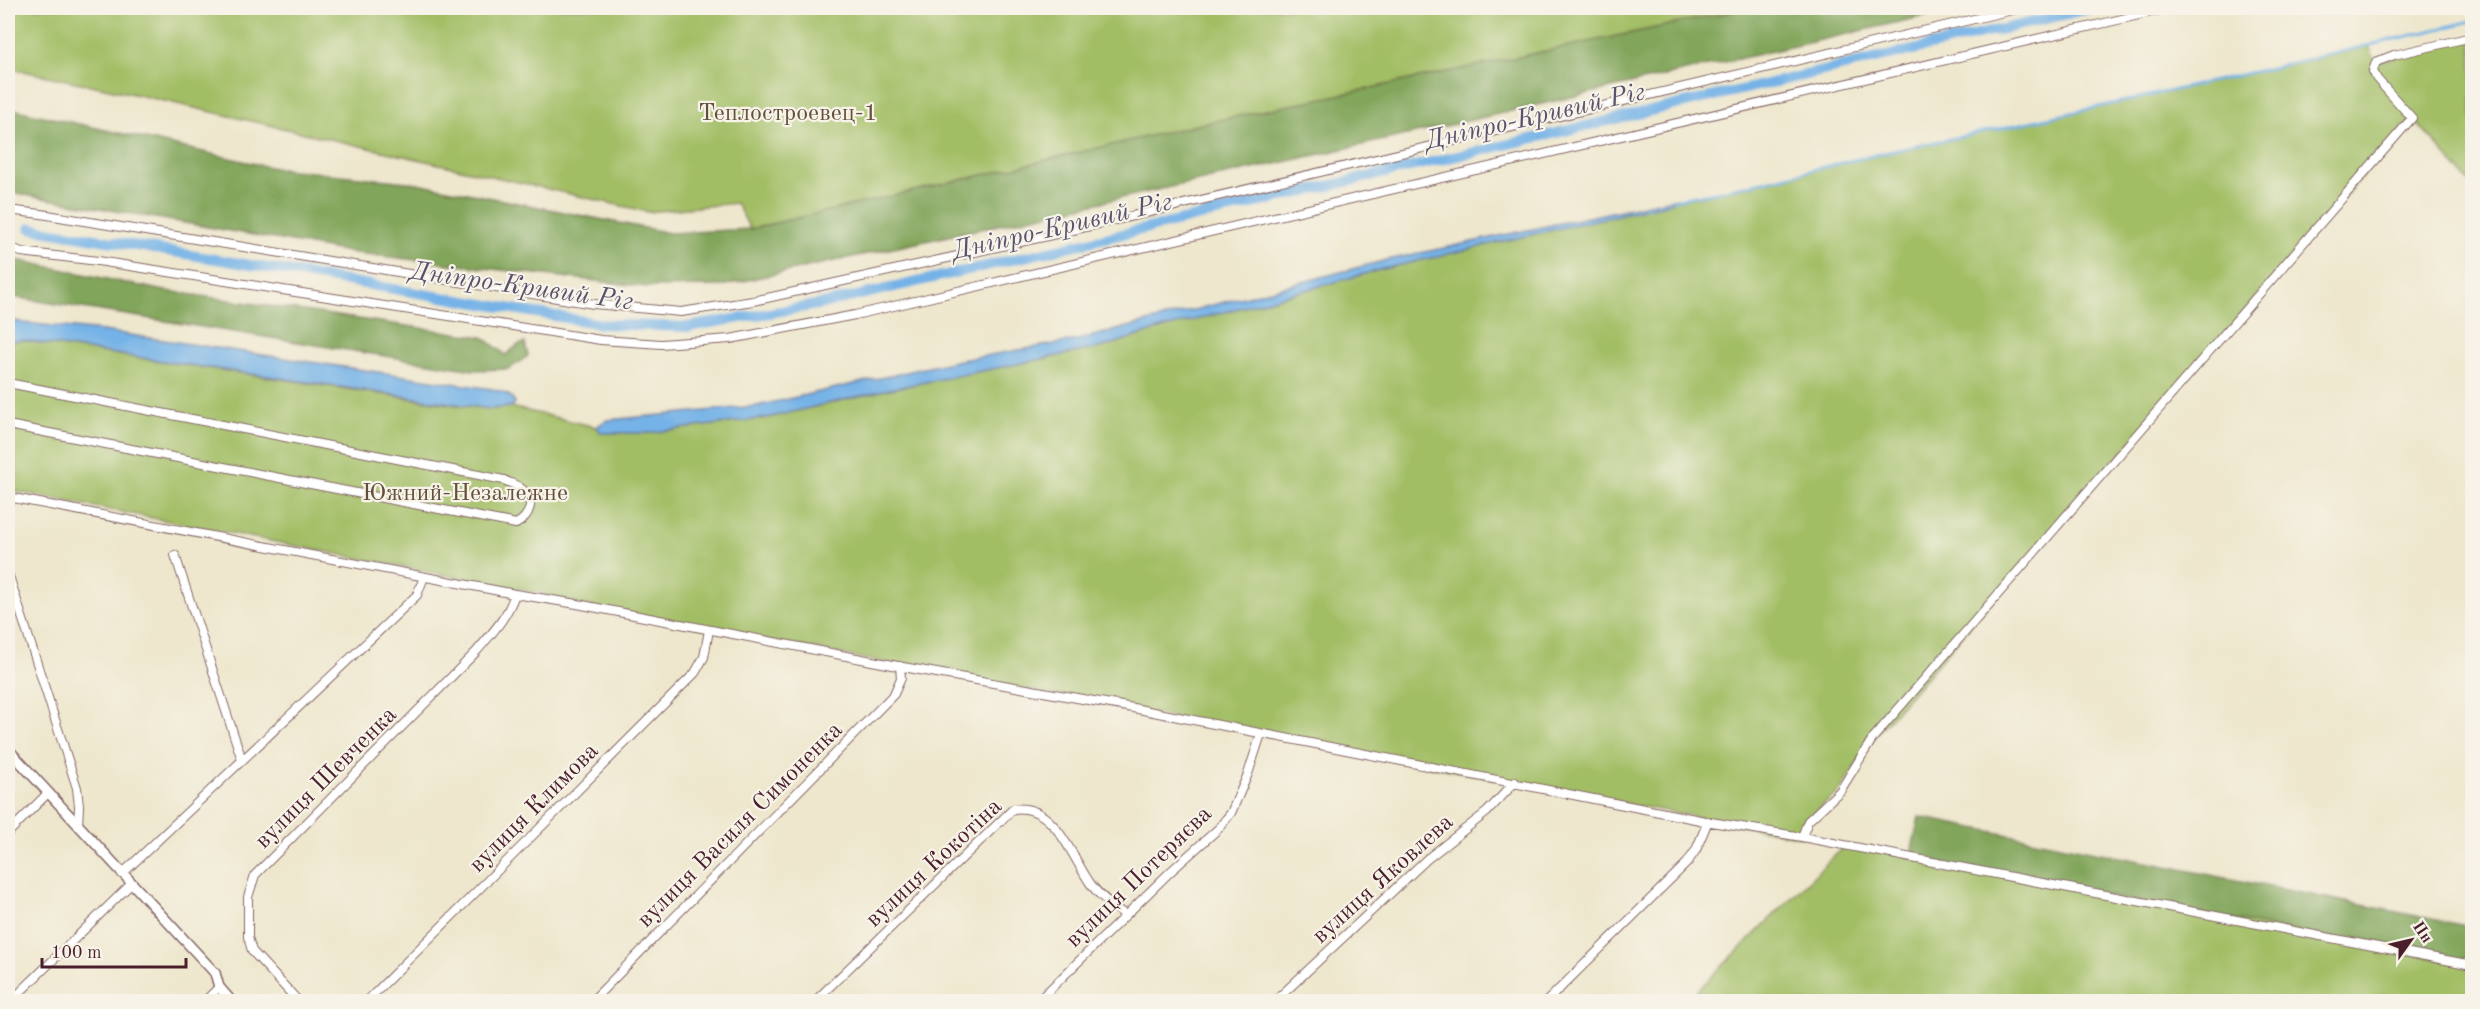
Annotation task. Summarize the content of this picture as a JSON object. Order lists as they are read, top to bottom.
{
  "streets": {
    "street": [
      "вулиця Шевченка",
      "вулиця Климова",
      "вулиця Василя Симоненка",
      "вулиця Кокотіна",
      "вулиця Потеряєва",
      "вулиця Яковлева"
    ]
  },
  "crossings": [
    ["вулиця Кокотіна", "вулиця Потеряєва"]
  ],
  "water": ["Дніпро-Кривий Ріг"],
  "parks": ["Теплостроевец-1", "Южний-Незалежне"],
  "scale_bar": "100 m",
  "north": "top right"
}
